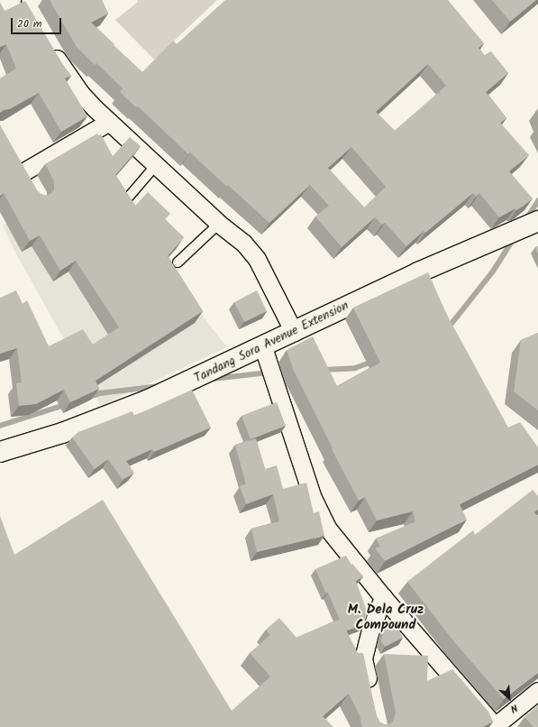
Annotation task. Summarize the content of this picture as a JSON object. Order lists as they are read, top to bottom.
{
  "streets": {
    "main road": ["Tandang Sora Avenue Extension"]
  },
  "districts": ["M. Dela Cruz Compound"],
  "scale_bar": "20 m",
  "north": "bottom right"
}
